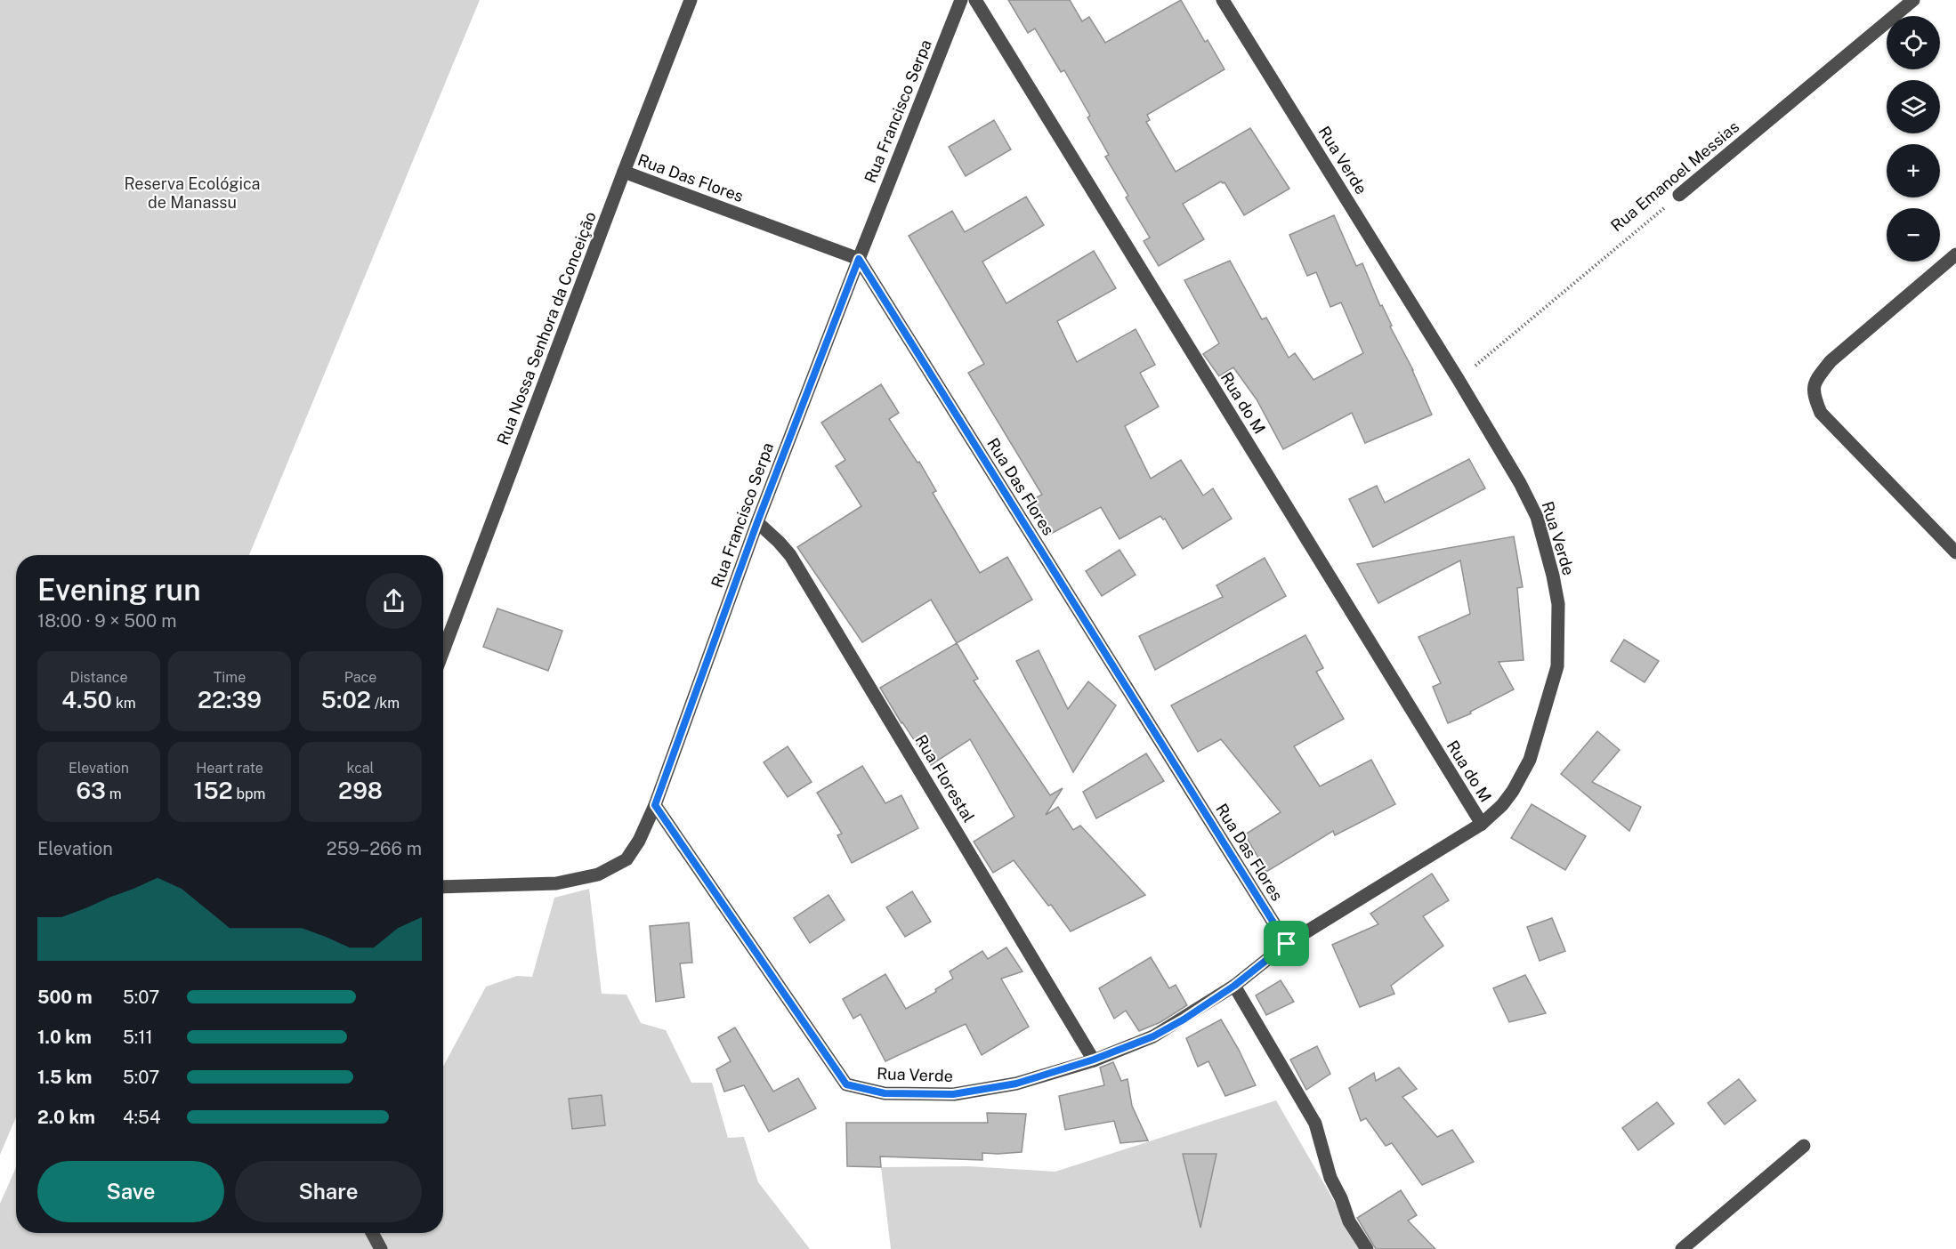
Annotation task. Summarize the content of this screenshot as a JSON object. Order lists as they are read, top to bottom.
{
  "streets": {
    "street": [
      "Rua Francisco Serpa",
      "Rua Verde",
      "Rua Emanoel Messias",
      "Rua Das Flores",
      "Rua Nossa Senhora da Conceição",
      "Rua do M",
      "Rua Florestal"
    ]
  },
  "crossings": [
    ["Rua Francisco Serpa", "Rua Verde"],
    ["Rua Francisco Serpa", "Rua Das Flores"],
    ["Rua Francisco Serpa", "Rua Florestal"],
    ["Rua Verde", "Rua Emanoel Messias"],
    ["Rua Verde", "Rua Das Flores"],
    ["Rua Verde", "Rua do M"],
    ["Rua Verde", "Rua Florestal"],
    ["Rua Das Flores", "Rua Nossa Senhora da Conceição"]
  ],
  "parks": ["Reserva Ecológica de Manassu"],
  "page": {
    "map_buttons": ["+", "−"],
    "heading": ["Evening run", "18:00 · 9 × 500 m"],
    "stats": [
      ["Distance", "4.50 km"],
      ["Time", "22:39"],
      ["Pace", "5:02 /km"],
      ["Elevation", "63 m"],
      ["Heart rate", "152 bpm"],
      ["kcal", "298"]
    ],
    "chart": ["Elevation", "259–266 m"],
    "list": [
      {
        "name": "500 m",
        "note": "5:07"
      },
      {
        "name": "1.0 km",
        "note": "5:11"
      },
      {
        "name": "1.5 km",
        "note": "5:07"
      },
      {
        "name": "2.0 km",
        "note": "4:54"
      }
    ],
    "buttons": ["Save", "Share"]
  }
}
